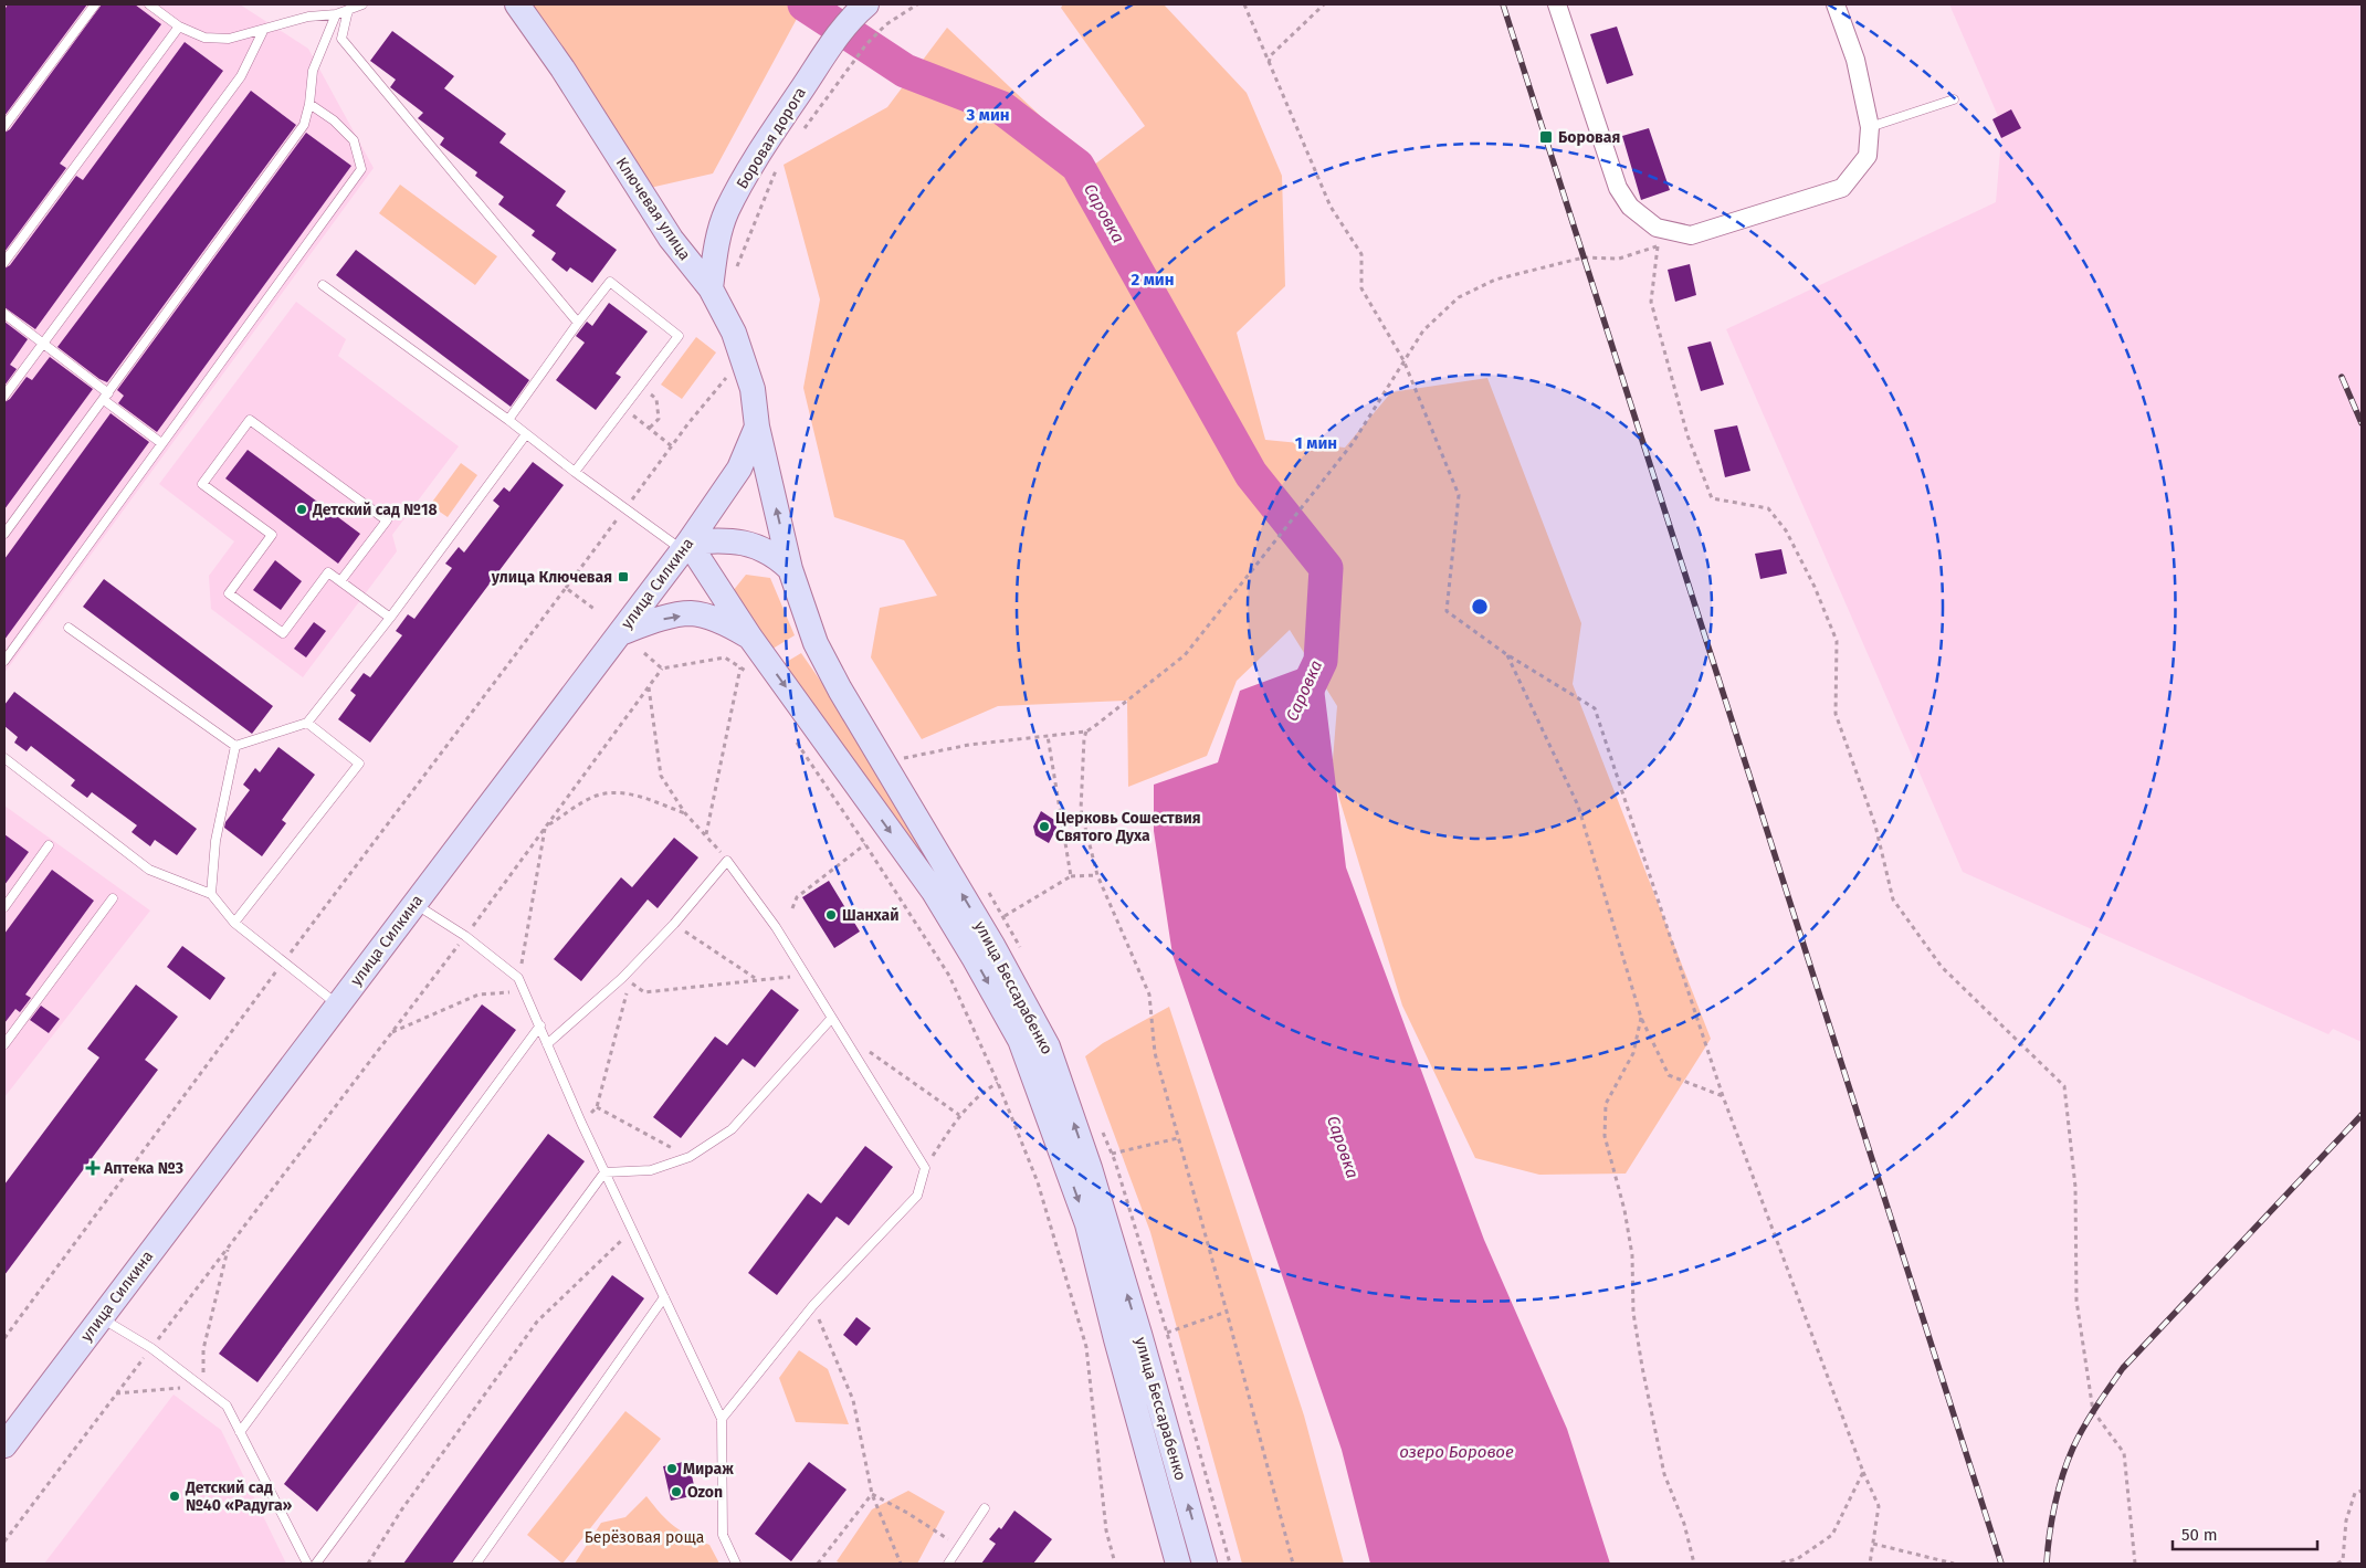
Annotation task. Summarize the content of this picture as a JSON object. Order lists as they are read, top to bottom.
{
  "streets": {
    "main road": [
      "Боровая дорога",
      "Ключевая улица",
      "улица Силкина",
      "улица Бессарабенко"
    ]
  },
  "crossings": [
    ["Боровая дорога", "Ключевая улица"],
    ["Ключевая улица", "улица Силкина"],
    ["Ключевая улица", "улица Бессарабенко"],
    ["улица Силкина", "улица Бессарабенко"]
  ],
  "water": ["Саровка", "озеро Боровое"],
  "parks": ["Берёзовая роща"],
  "places": {
    "transit": ["Боровая", "улица Ключевая"],
    "other": [
      "Детский сад №18",
      "Церковь Сошествия Святого Духа",
      "Шанхай",
      "Мираж",
      "Ozon",
      "Детский сад №40 «Радуга»"
    ],
    "health": ["Аптека №3"]
  },
  "scale_bar": "50 m",
  "rings": ["3 мин", "2 мин", "1 мин"]
}
